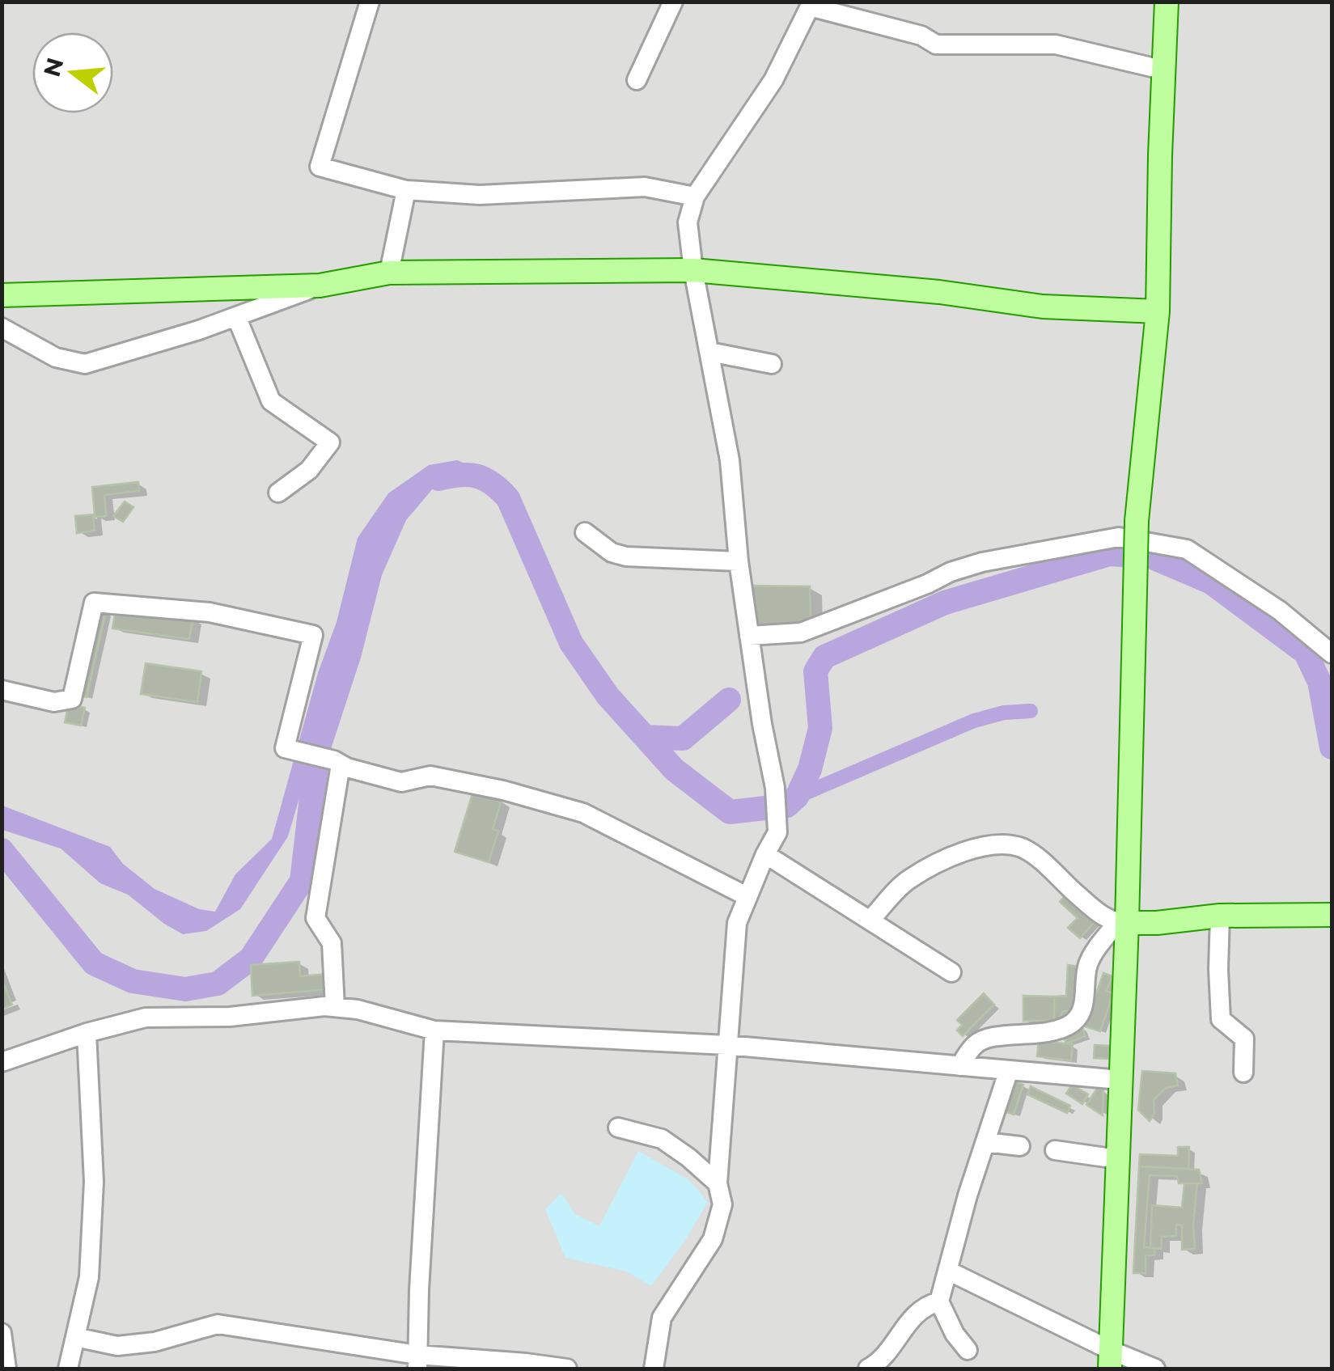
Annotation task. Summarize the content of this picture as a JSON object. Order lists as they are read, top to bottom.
{
  "north": "left"
}
